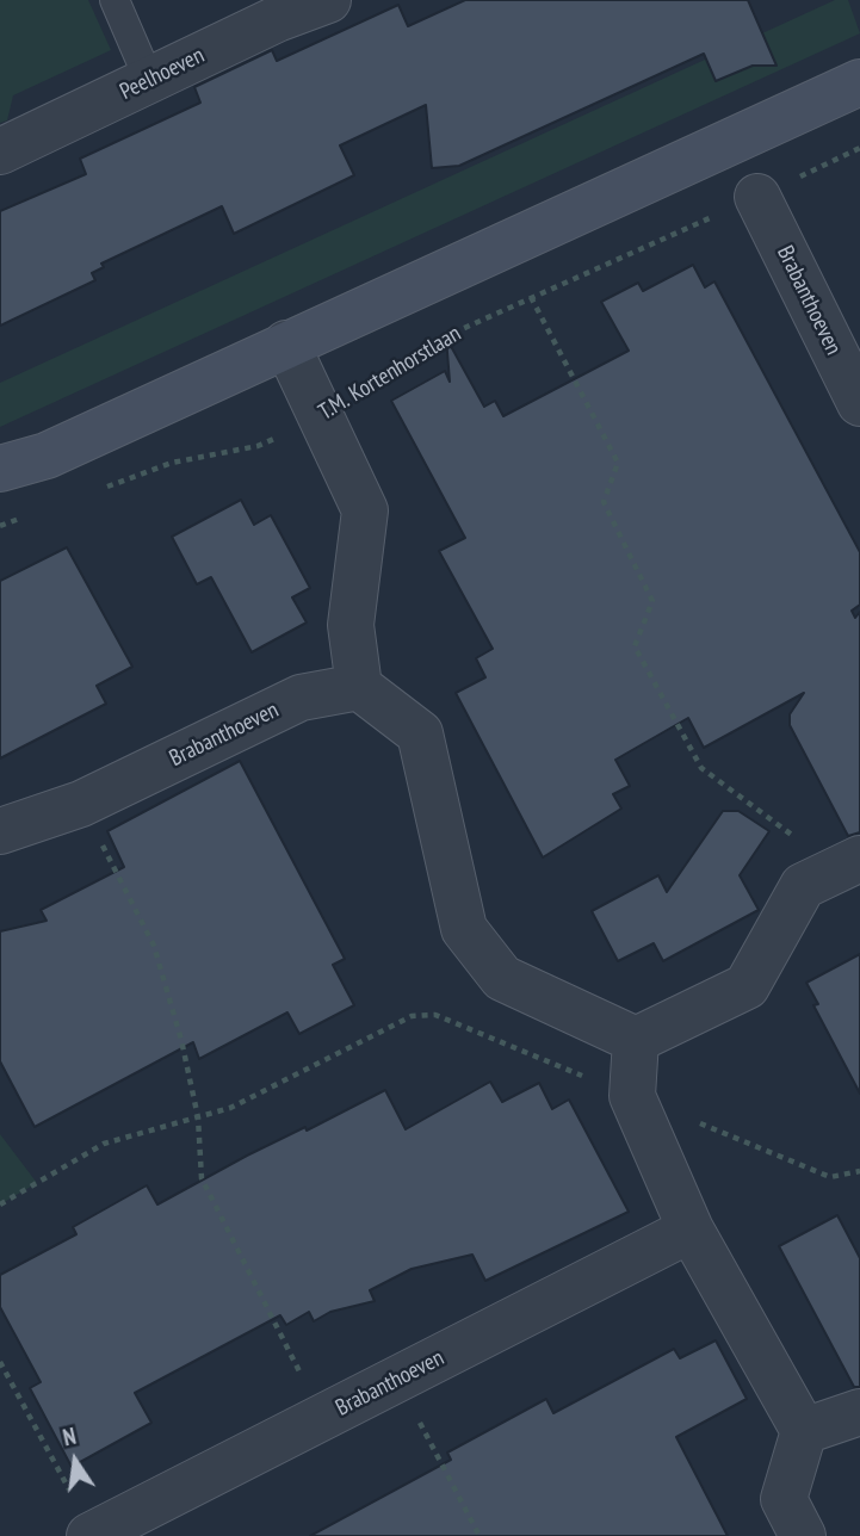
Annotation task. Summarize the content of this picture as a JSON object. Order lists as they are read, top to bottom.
{
  "streets": {
    "street": ["Peelhoeven", "Brabanthoeven"],
    "path": ["T.M. Kortenhorstlaan"]
  },
  "crossings": [
    ["Brabanthoeven", "T.M. Kortenhorstlaan"]
  ],
  "north": "top"
}
